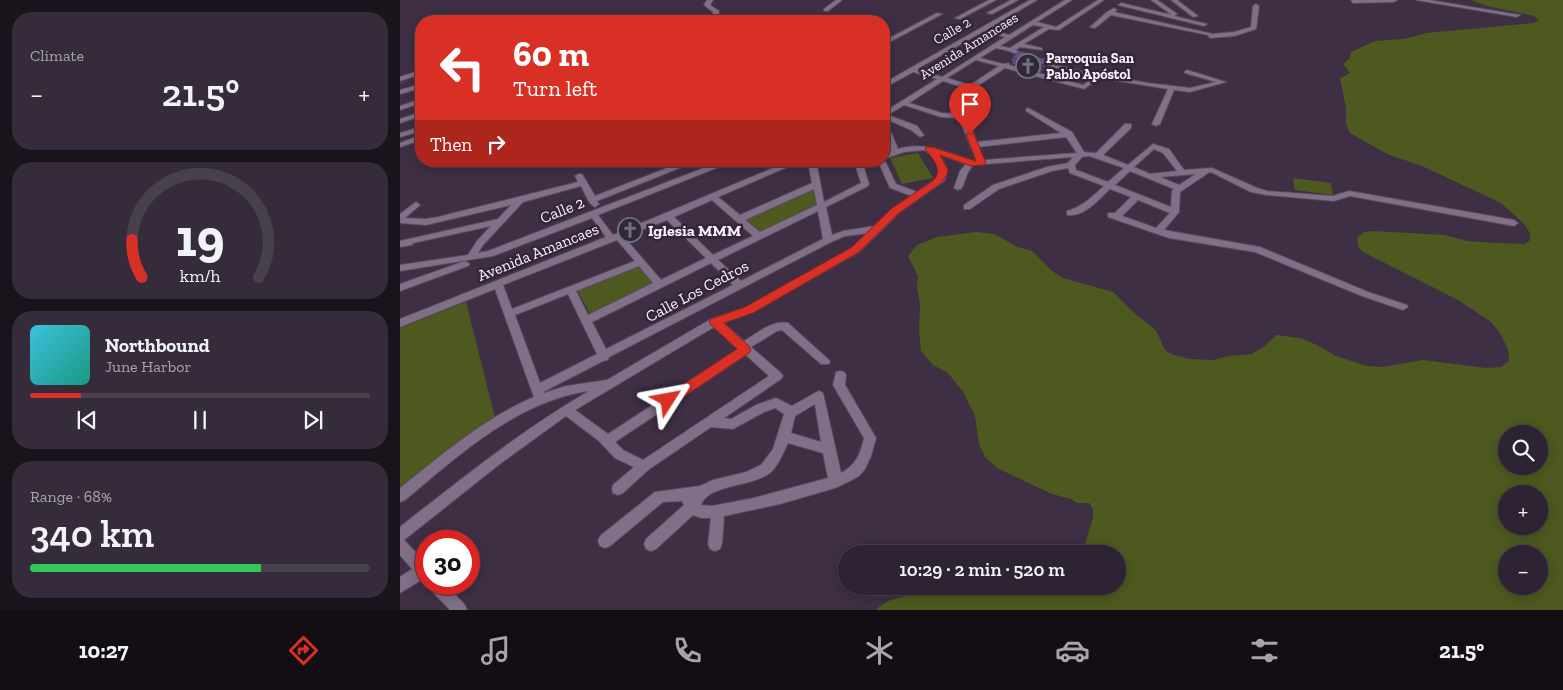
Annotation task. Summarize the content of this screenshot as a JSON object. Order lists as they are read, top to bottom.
{
  "streets": {
    "street": ["Calle 2", "Avenida Amancaes", "Calle Los Cedros"]
  },
  "places": {
    "church": ["Parroquia San Pablo Apóstol", "Iglesia MMM"]
  },
  "page": {
    "tile": [
      "Climate",
      ["Range · 68%", "340 km"]
    ],
    "turn": ["60 m", "Turn left"],
    "heat": ["−", "21.5°", "+"],
    "then": "Then",
    "song": ["Northbound", "June Harbor"],
    "map_buttons": ["+", "−"],
    "limit": "30",
    "trip": "10:29 · 2 min · 520 m",
    "tabs": ["10:27", "21.5°"],
    "gauge": ["19", "km/h"]
  }
}
